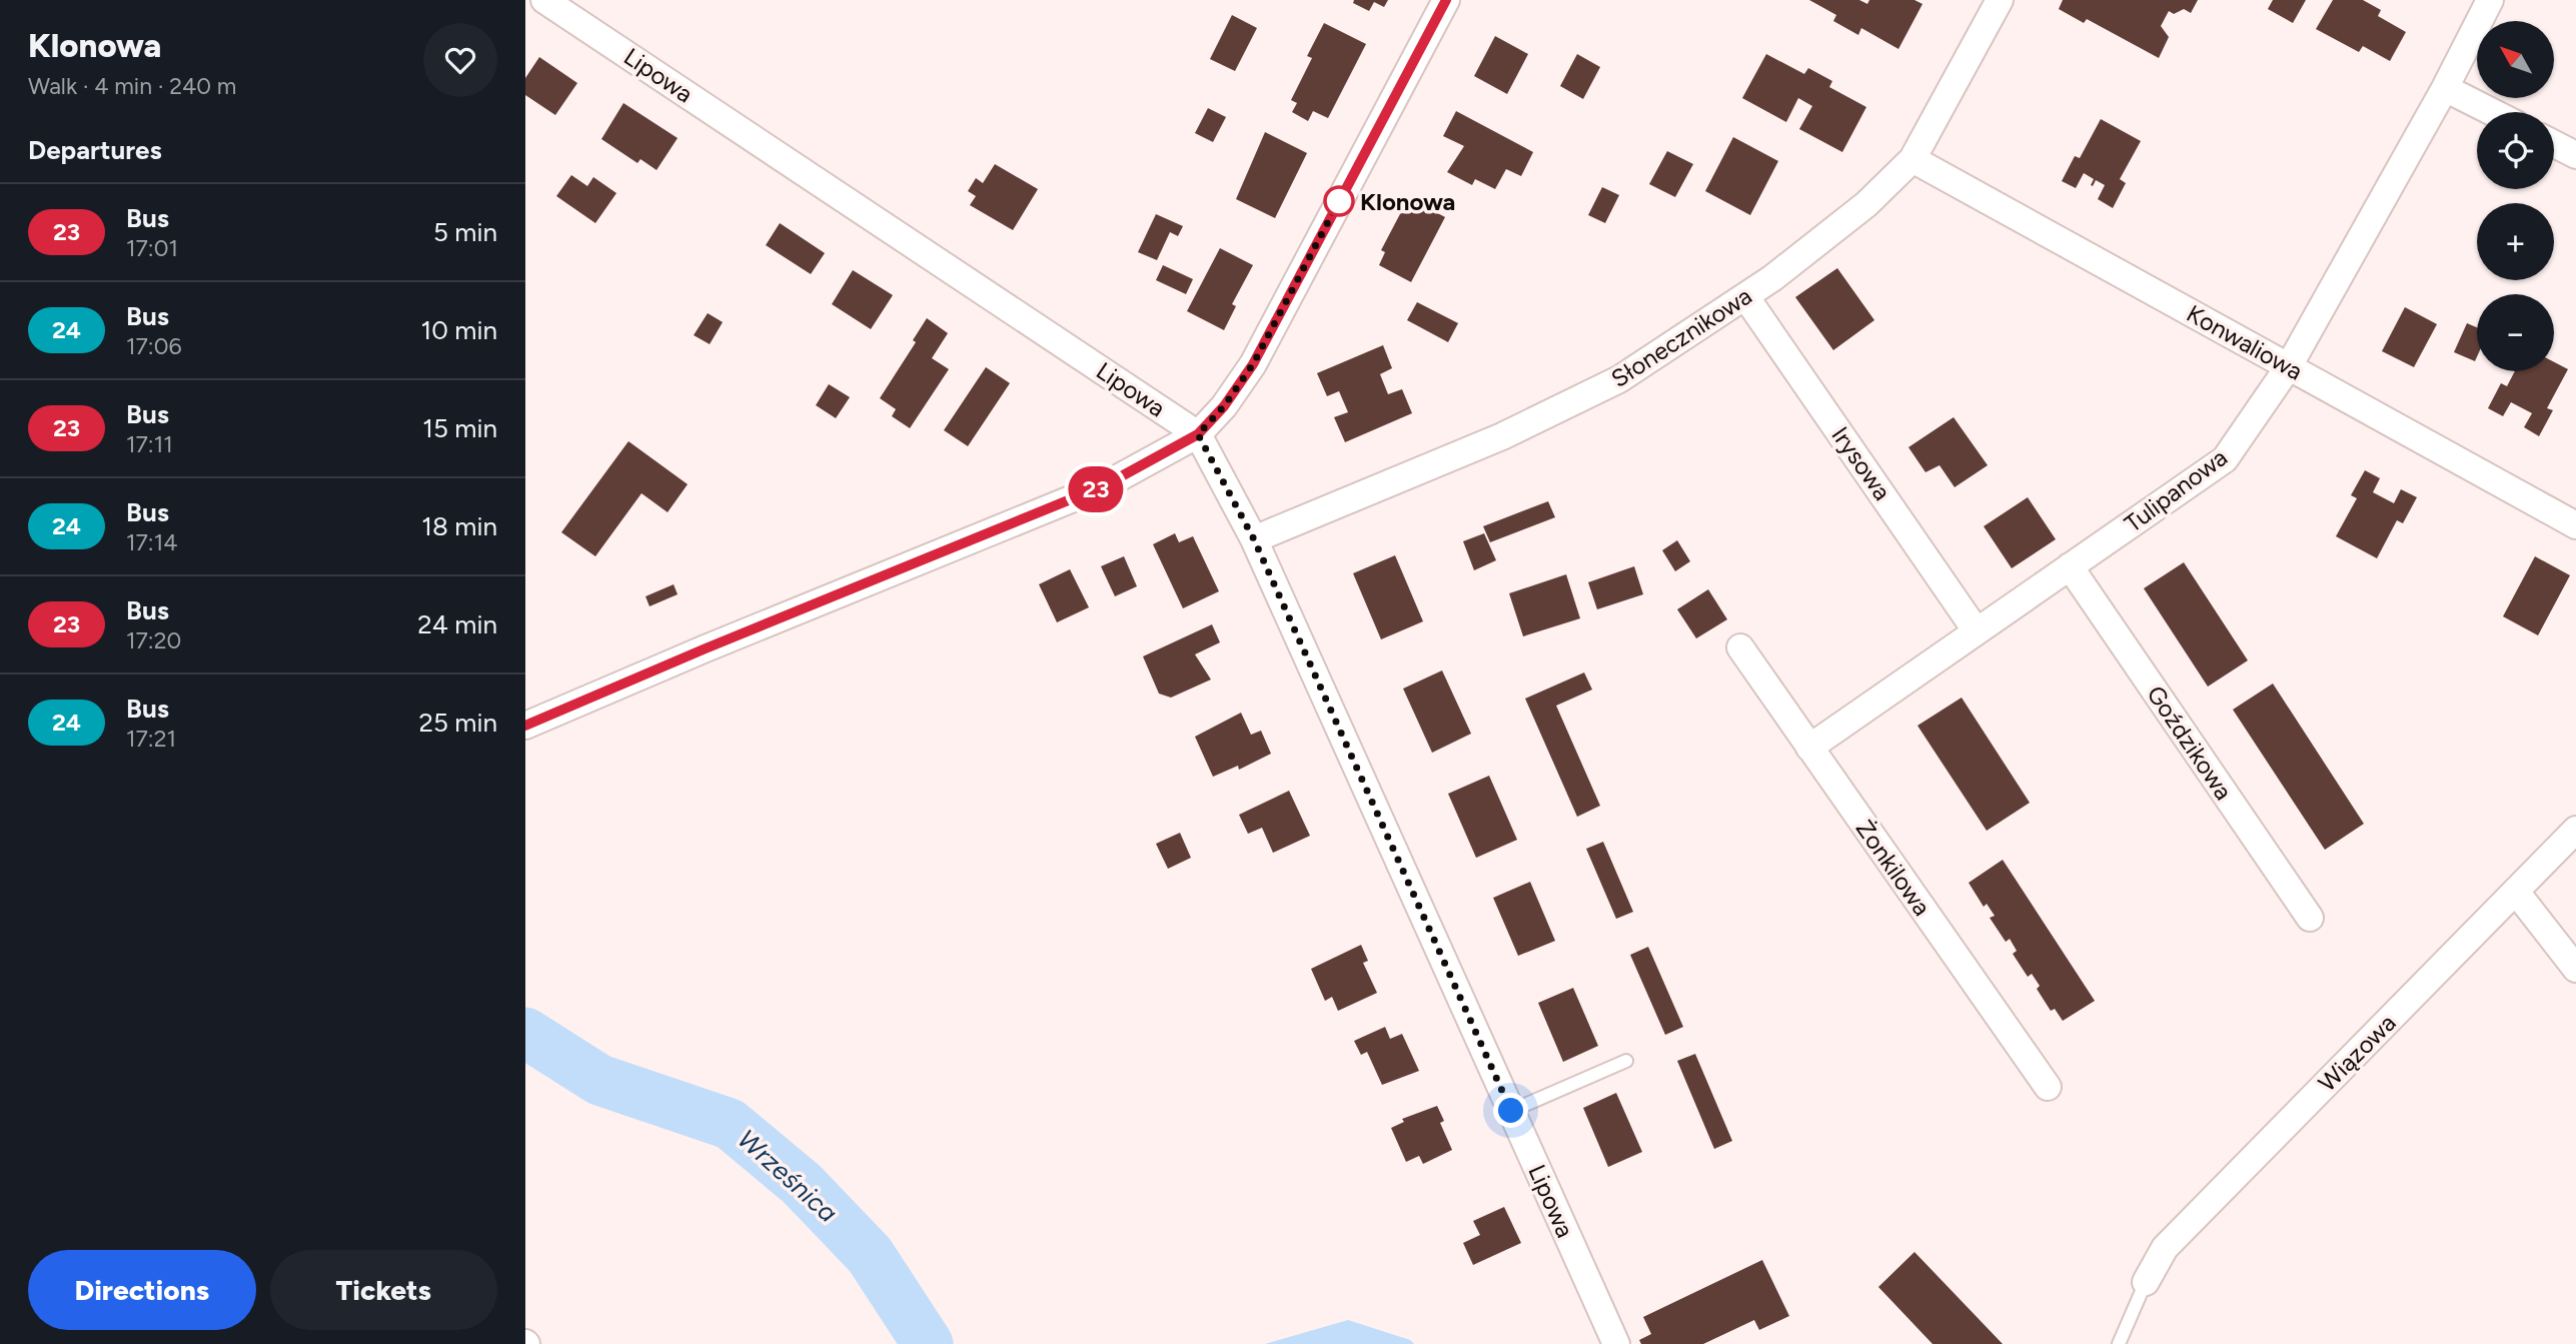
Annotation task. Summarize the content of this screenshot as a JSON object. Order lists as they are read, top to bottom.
{
  "streets": {
    "street": [
      "Lipowa",
      "Słonecznikowa",
      "Konwaliowa",
      "Irysowa",
      "Tulipanowa",
      "Goździkowa",
      "Żonkilowa",
      "Wiązowa"
    ]
  },
  "crossings": [
    ["Lipowa", "Słonecznikowa"],
    ["Słonecznikowa", "Konwaliowa"],
    ["Słonecznikowa", "Irysowa"],
    ["Konwaliowa", "Tulipanowa"],
    ["Irysowa", "Tulipanowa"],
    ["Tulipanowa", "Goździkowa"],
    ["Tulipanowa", "Żonkilowa"]
  ],
  "water": ["Wrześnica"],
  "places": ["Klonowa"],
  "lines": ["bus line 23"],
  "north": "top left",
  "page": {
    "heading": [
      ["Klonowa", "Walk · 4 min · 240 m"],
      "Departures"
    ],
    "on_map": "23",
    "map_buttons": ["+", "−"],
    "list": [
      {
        "mark": "23",
        "name": "Bus",
        "note": "17:01",
        "value": "5 min"
      },
      {
        "mark": "24",
        "name": "Bus",
        "note": "17:06",
        "value": "10 min"
      },
      {
        "mark": "23",
        "name": "Bus",
        "note": "17:11",
        "value": "15 min"
      },
      {
        "mark": "24",
        "name": "Bus",
        "note": "17:14",
        "value": "18 min"
      },
      {
        "mark": "23",
        "name": "Bus",
        "note": "17:20",
        "value": "24 min"
      },
      {
        "mark": "24",
        "name": "Bus",
        "note": "17:21",
        "value": "25 min"
      }
    ],
    "buttons": ["Directions", "Tickets"]
  }
}
